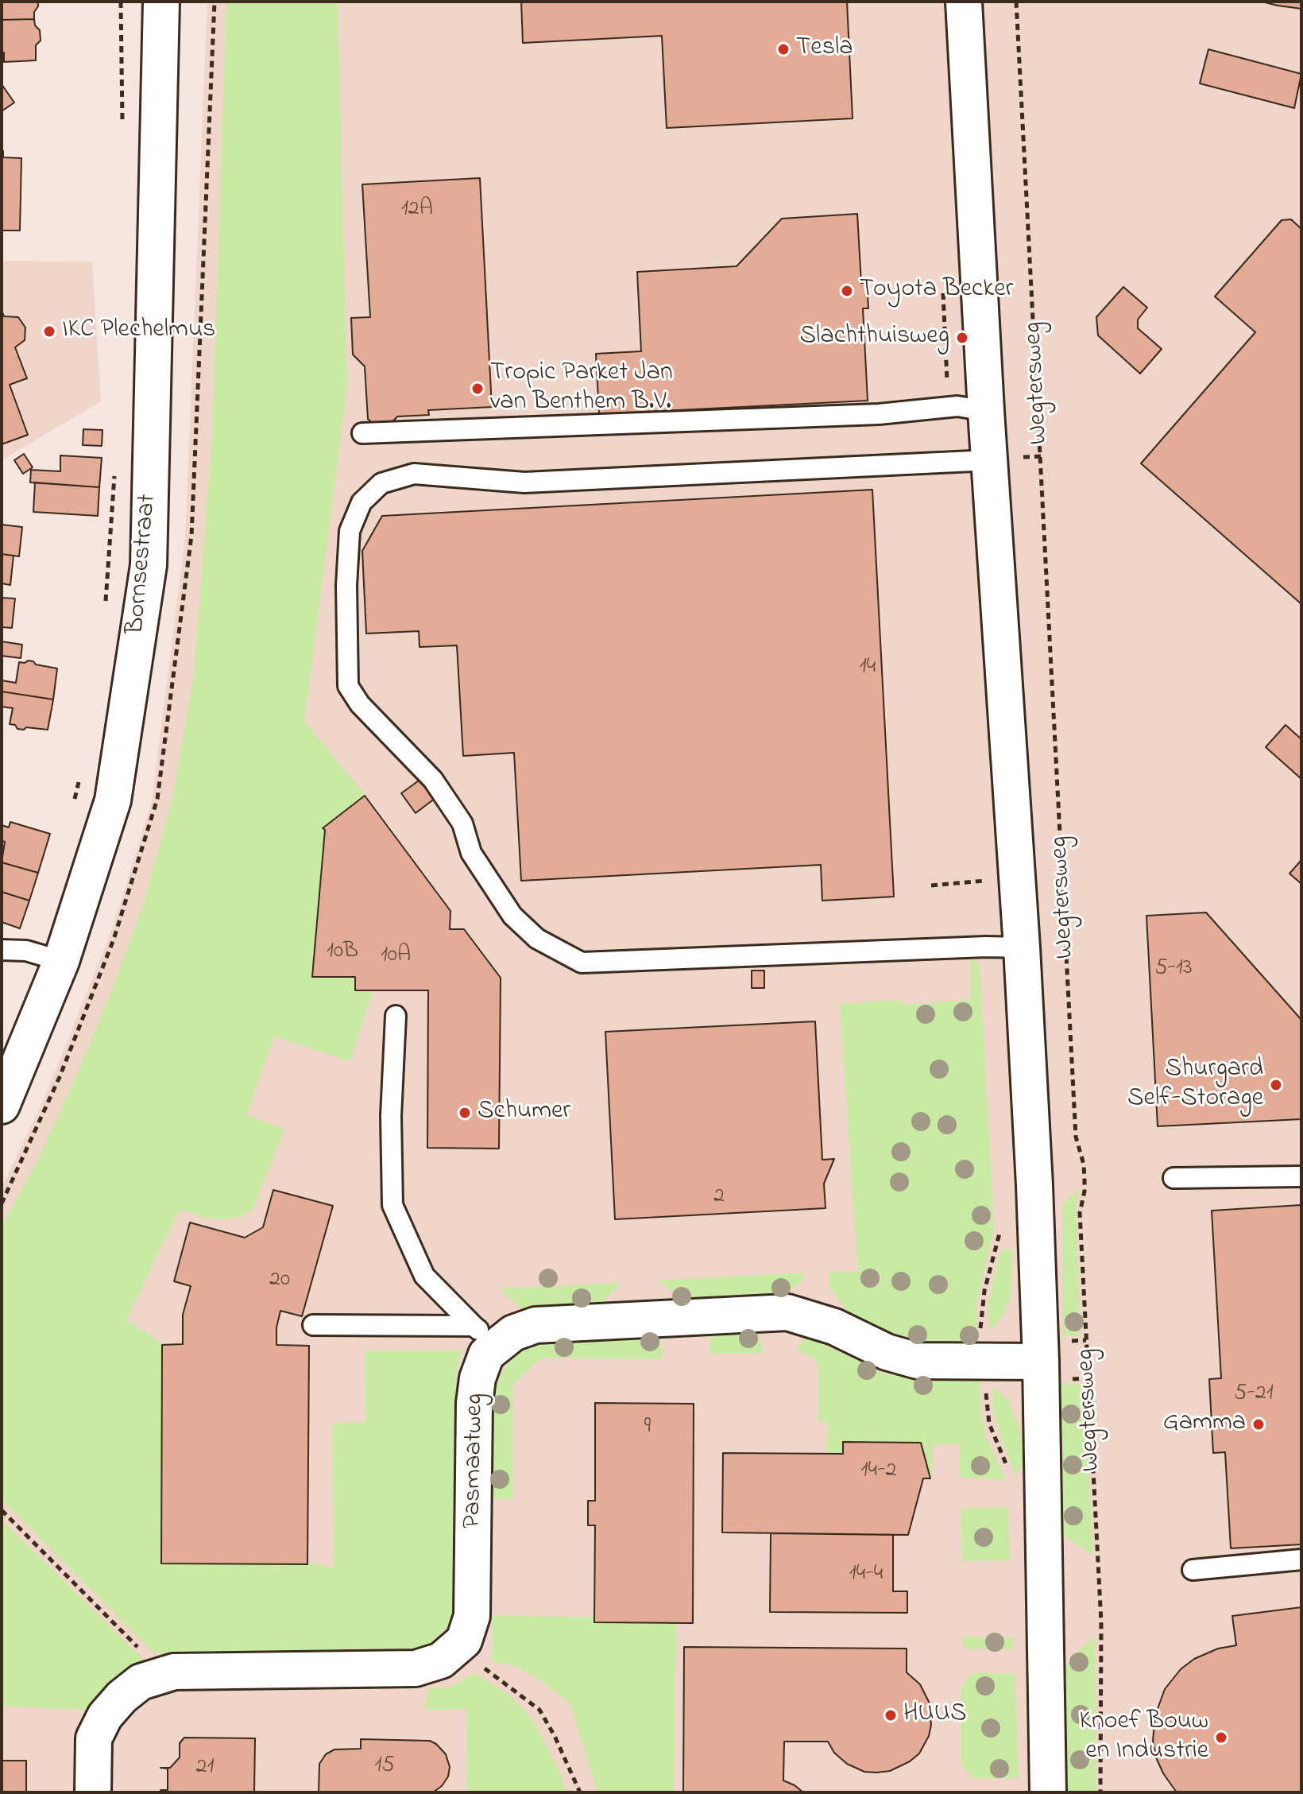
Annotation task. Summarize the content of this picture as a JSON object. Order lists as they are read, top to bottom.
{
  "streets": {
    "street": ["Wegtersweg", "Bornsestraat", "Pasmaatweg"]
  },
  "crossings": [
    ["Wegtersweg", "Pasmaatweg"]
  ],
  "places": [
    "Tesla",
    "Toyota Becker",
    "IKC Plechelmus",
    "Slachthuisweg",
    "Tropic Parket Jan van Benthem B.V.",
    "Shurgard Self-Storage",
    "Schumer",
    "Gamma",
    "HUUS",
    "Knoef Bouw en Industrie"
  ],
  "house_numbers": [
    "12A",
    "14",
    "10B",
    "10A",
    "5-13",
    "2",
    "20",
    "5-21",
    "9",
    "14-2",
    "14-4",
    "15",
    "21"
  ]
}
